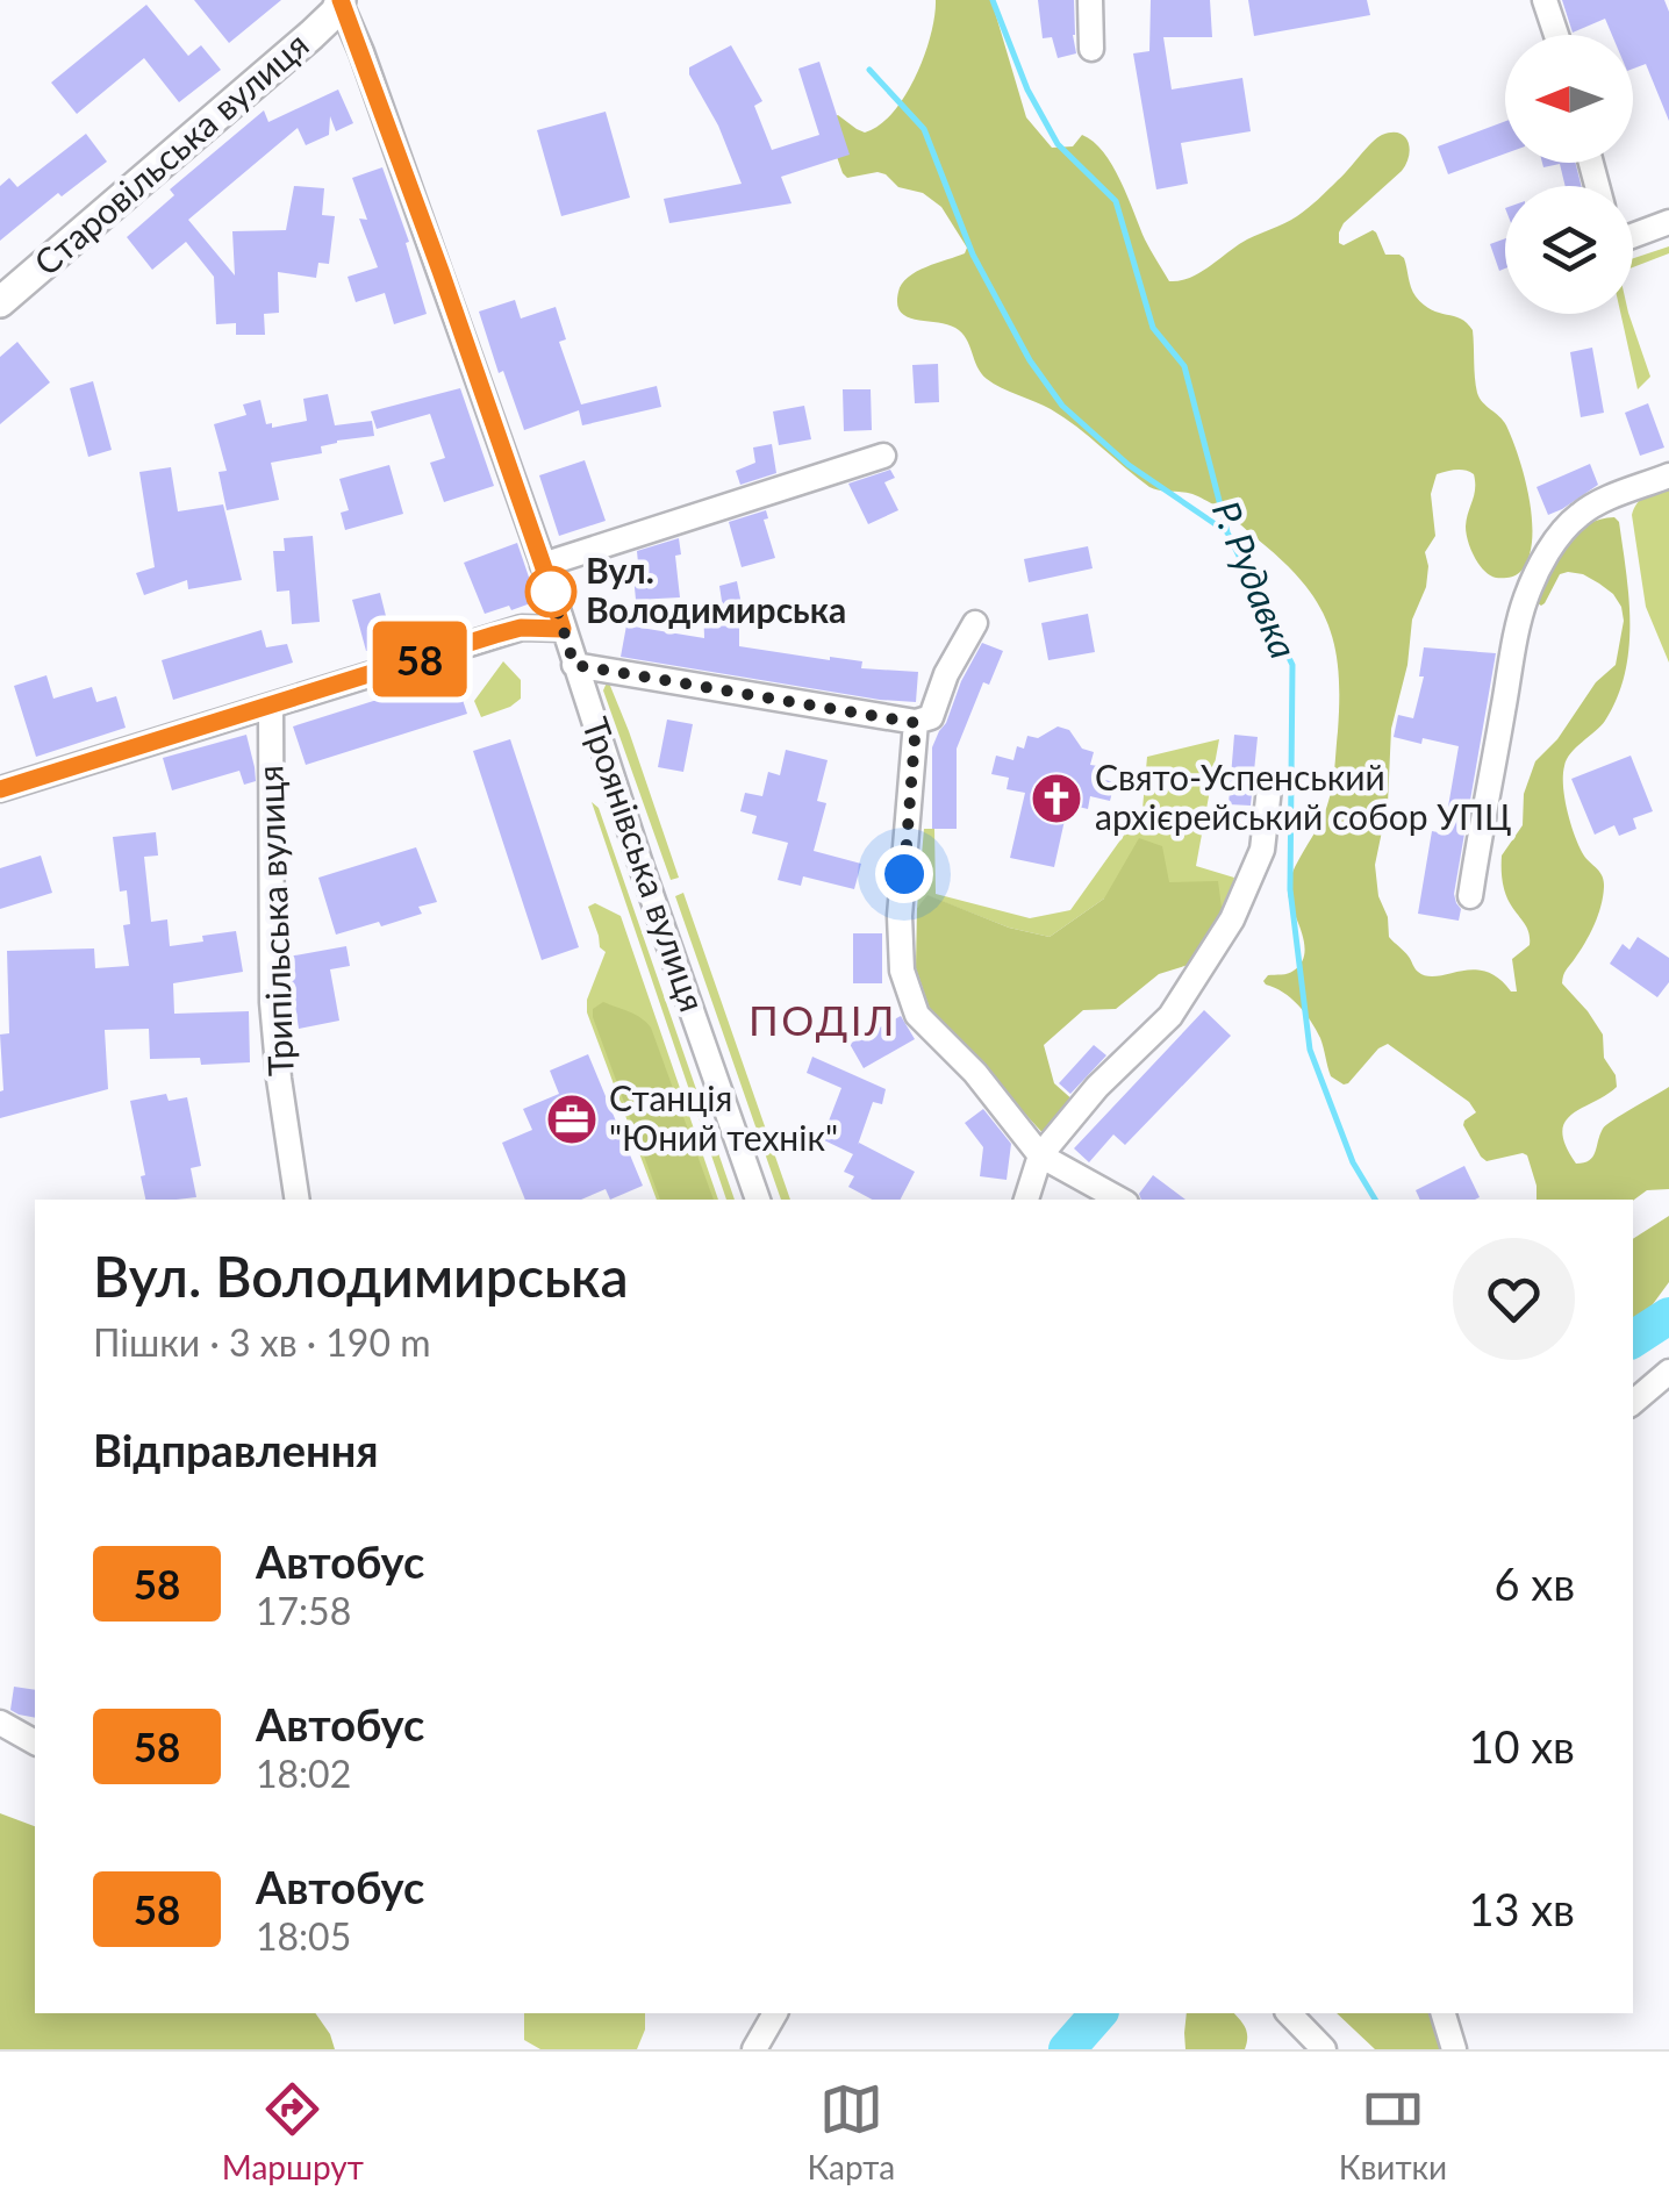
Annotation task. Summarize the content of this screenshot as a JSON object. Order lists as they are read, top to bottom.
{
  "streets": {
    "main road": ["Старовільська вулиця"],
    "street": ["Троянівська вулиця", "Трипільська вулиця"]
  },
  "crossings": [
    ["Старовільська вулиця", "Троянівська вулиця"]
  ],
  "districts": ["ПОДІЛ"],
  "water": ["Р. Рудавка"],
  "places": {
    "other": ["Вул. Володимирська"],
    "church": ["Свято-Успенський архієрейський собор УПЦ"],
    "office": ["Станція \"Юний технік\""]
  },
  "lines": ["bus line 58"],
  "north": "left",
  "page": {
    "on_map": "58",
    "heading": [
      ["Вул. Володимирська", "Пішки · 3 хв · 190 m"],
      "Відправлення"
    ],
    "list": [
      {
        "mark": "58",
        "name": "Автобус",
        "note": "17:58",
        "value": "6 хв"
      },
      {
        "mark": "58",
        "name": "Автобус",
        "note": "18:02",
        "value": "10 хв"
      },
      {
        "mark": "58",
        "name": "Автобус",
        "note": "18:05",
        "value": "13 хв"
      }
    ],
    "tabs": ["Маршрут", "Карта", "Квитки"]
  }
}
